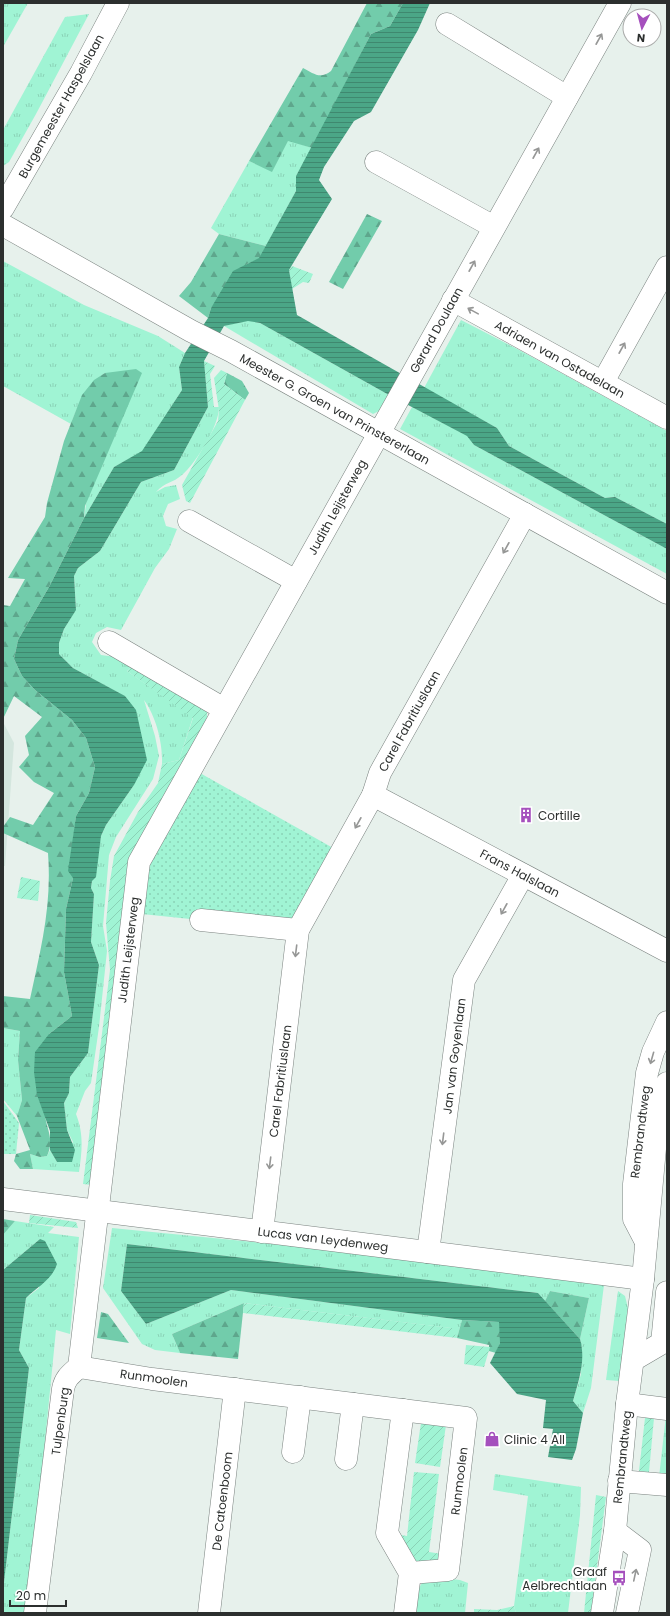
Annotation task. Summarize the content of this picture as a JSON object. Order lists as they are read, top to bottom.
{
  "streets": {
    "street": [
      "Burgemeester Haspelslaan",
      "Gerard Doulaan",
      "Adriaen van Ostadelaan",
      "Meester G. Groen van Prinstererlaan",
      "Judith Leijsterweg",
      "Carel Fabritiuslaan",
      "Frans Halslaan",
      "Jan van Goyenlaan",
      "Rembrandtweg",
      "Lucas van Leydenweg",
      "Runmoolen",
      "Tulpenburg",
      "De Catoenboom"
    ]
  },
  "crossings": [
    ["Gerard Doulaan", "Adriaen van Ostadelaan"],
    ["Gerard Doulaan", "Meester G. Groen van Prinstererlaan"],
    ["Gerard Doulaan", "Judith Leijsterweg"],
    ["Meester G. Groen van Prinstererlaan", "Judith Leijsterweg"],
    ["Meester G. Groen van Prinstererlaan", "Carel Fabritiuslaan"],
    ["Judith Leijsterweg", "Lucas van Leydenweg"],
    ["Carel Fabritiuslaan", "Frans Halslaan"],
    ["Carel Fabritiuslaan", "Lucas van Leydenweg"],
    ["Frans Halslaan", "Jan van Goyenlaan"],
    ["Jan van Goyenlaan", "Lucas van Leydenweg"],
    ["Rembrandtweg", "Lucas van Leydenweg"],
    ["Runmoolen", "Tulpenburg"],
    ["Runmoolen", "De Catoenboom"]
  ],
  "one_way": ["Adriaen van Ostadelaan", "Carel Fabritiuslaan", "Jan van Goyenlaan"],
  "places": {
    "building": ["Cortille"],
    "shop": ["Clinic 4 All"],
    "bus stop": ["Graaf Aelbrechtlaan"]
  },
  "scale_bar": "20 m",
  "north": "bottom"
}
